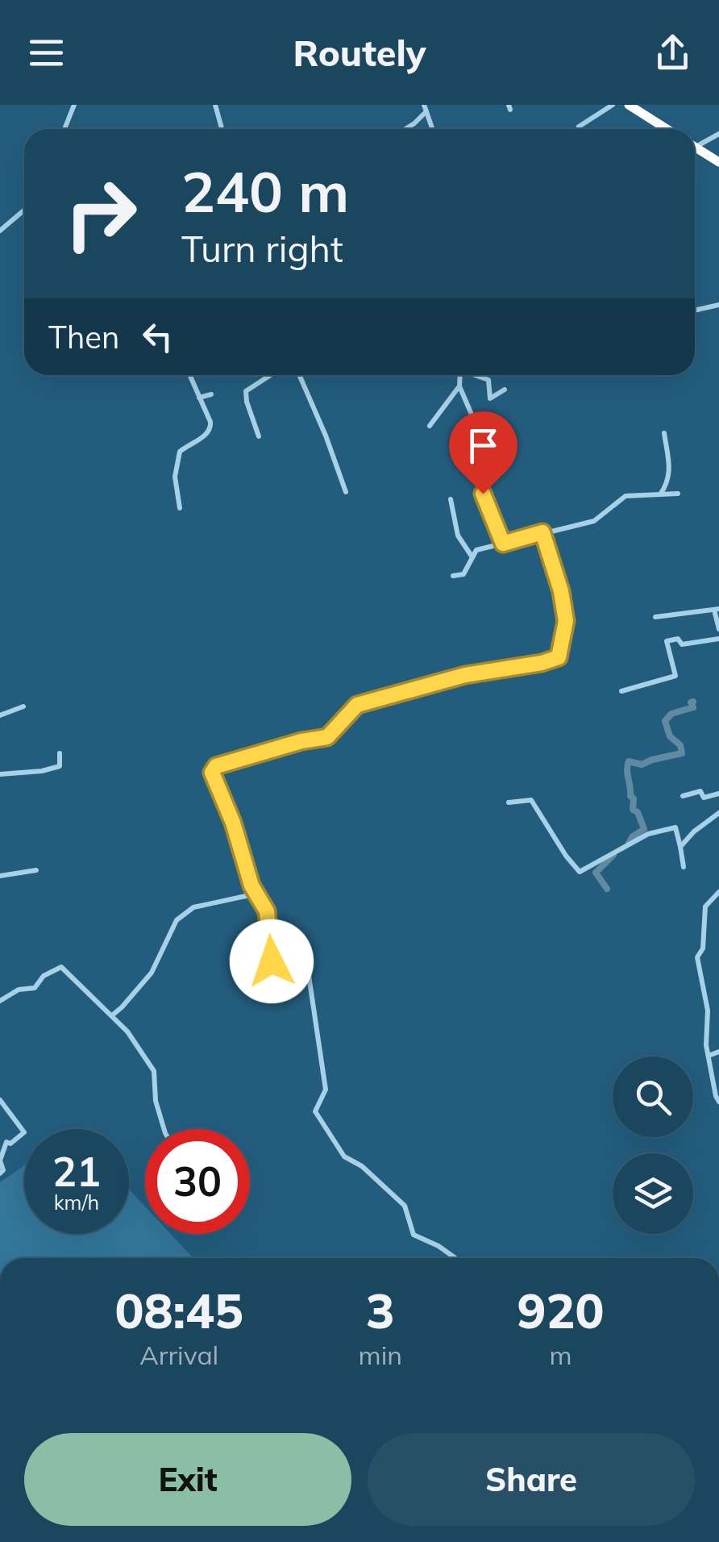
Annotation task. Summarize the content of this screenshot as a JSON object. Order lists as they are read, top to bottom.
{
  "page": {
    "header": "Routely",
    "turn": ["240 m", "Turn right"],
    "then": "Then",
    "speed": "21 km/h",
    "limit": "30",
    "eta": [
      "08:45",
      "Arrival",
      "3",
      "min",
      "920",
      "m"
    ],
    "buttons": ["Exit", "Share"]
  }
}
